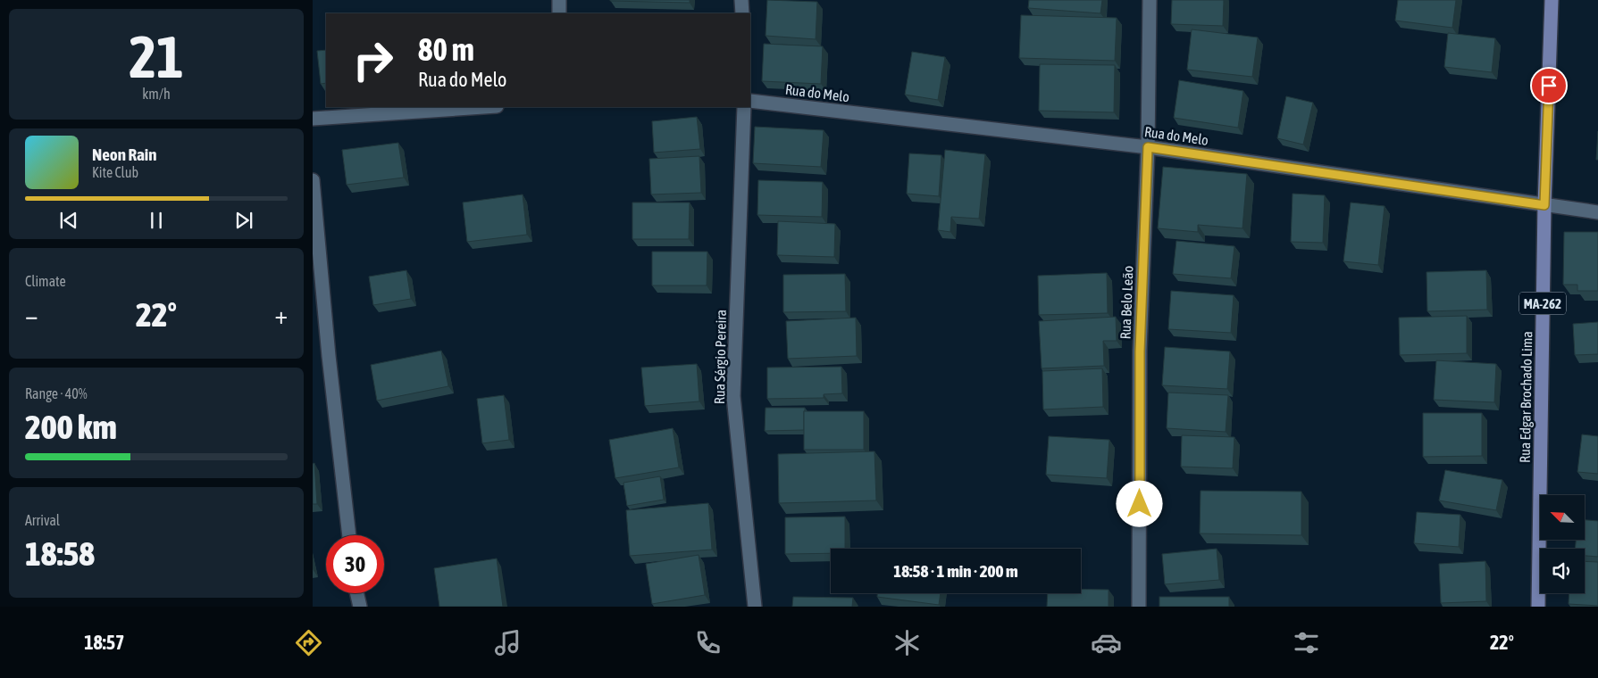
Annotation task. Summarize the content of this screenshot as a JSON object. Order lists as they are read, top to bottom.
{
  "streets": {
    "main road": ["MA-262", "Rua Edgar Brochado Lima"],
    "street": ["Rua do Melo", "Rua Belo Leão", "Rua Sérgio Pereira"]
  },
  "crossings": [
    ["Rua do Melo", "Rua Belo Leão"],
    ["Rua do Melo", "Rua Edgar Brochado Lima"]
  ],
  "north": "top left",
  "page": {
    "tile": [
      ["21", "km/h"],
      "Climate",
      ["Range · 40%", "200 km"],
      ["Arrival", "18:58"]
    ],
    "turn": ["80 m", "Rua do Melo"],
    "song": ["Neon Rain", "Kite Club"],
    "heat": ["−", "22°", "+"],
    "limit": "30",
    "trip": "18:58 · 1 min · 200 m",
    "tabs": ["18:57", "22°"]
  }
}
